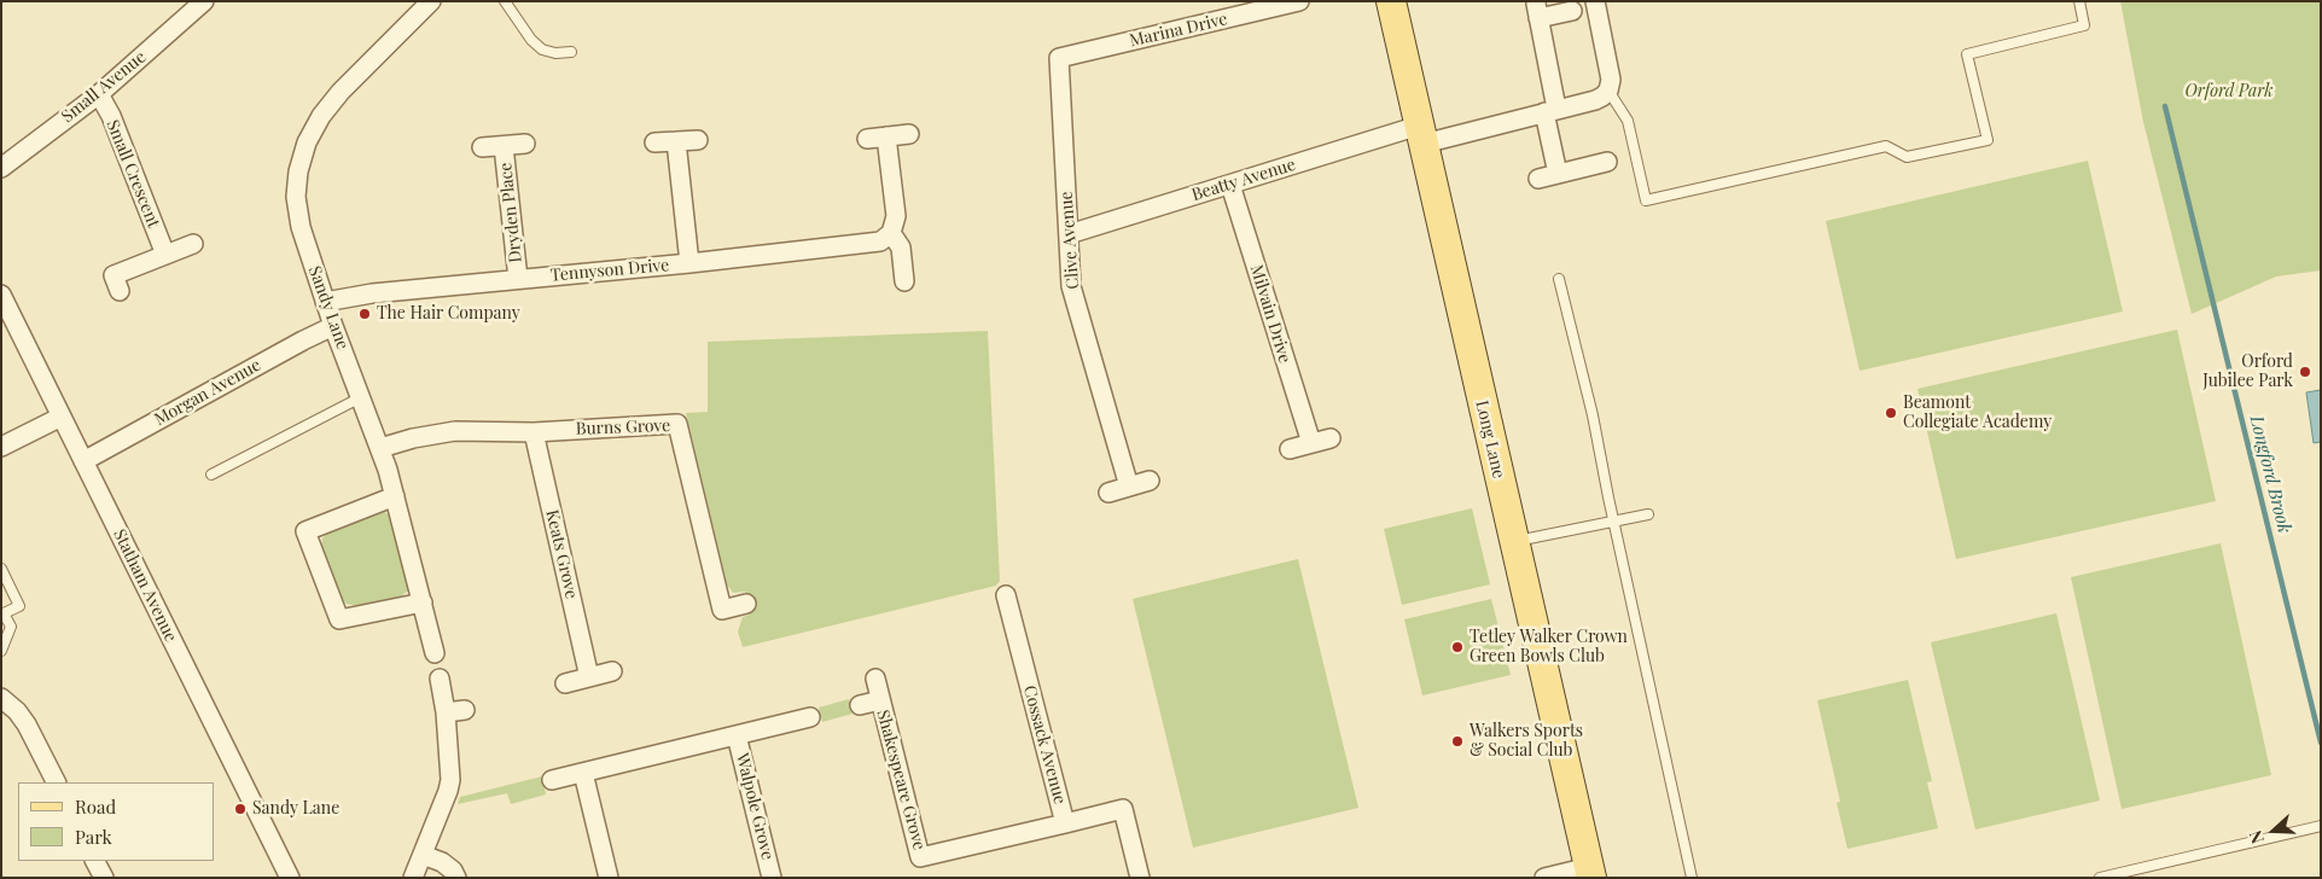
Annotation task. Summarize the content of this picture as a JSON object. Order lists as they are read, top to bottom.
{
  "streets": {
    "main road": ["Long Lane"],
    "street": [
      "Marina Drive",
      "Small Avenue",
      "Small Crescent",
      "Beatty Avenue",
      "Dryden Place",
      "Clive Avenue",
      "Tennyson Drive",
      "Sandy Lane",
      "Milvain Drive",
      "Morgan Avenue",
      "Burns Grove",
      "Keats Grove",
      "Statham Avenue",
      "Cossack Avenue",
      "Shakespeare Grove",
      "Walpole Grove"
    ]
  },
  "crossings": [
    ["Marina Drive", "Clive Avenue"],
    ["Small Avenue", "Small Crescent"],
    ["Beatty Avenue", "Clive Avenue"],
    ["Beatty Avenue", "Milvain Drive"],
    ["Beatty Avenue", "Long Lane"],
    ["Dryden Place", "Tennyson Drive"],
    ["Tennyson Drive", "Sandy Lane"],
    ["Sandy Lane", "Morgan Avenue"],
    ["Sandy Lane", "Burns Grove"],
    ["Morgan Avenue", "Statham Avenue"],
    ["Burns Grove", "Keats Grove"],
    ["Cossack Avenue", "Shakespeare Grove"]
  ],
  "water": ["Longford Brook"],
  "parks": ["Orford Park"],
  "places": [
    "The Hair Company",
    "Orford Jubilee Park",
    "Beamont Collegiate Academy",
    "Tetley Walker Crown Green Bowls Club",
    "Walkers Sports & Social Club",
    "Sandy Lane"
  ],
  "legend": ["Road", "Park"],
  "north": "left"
}
